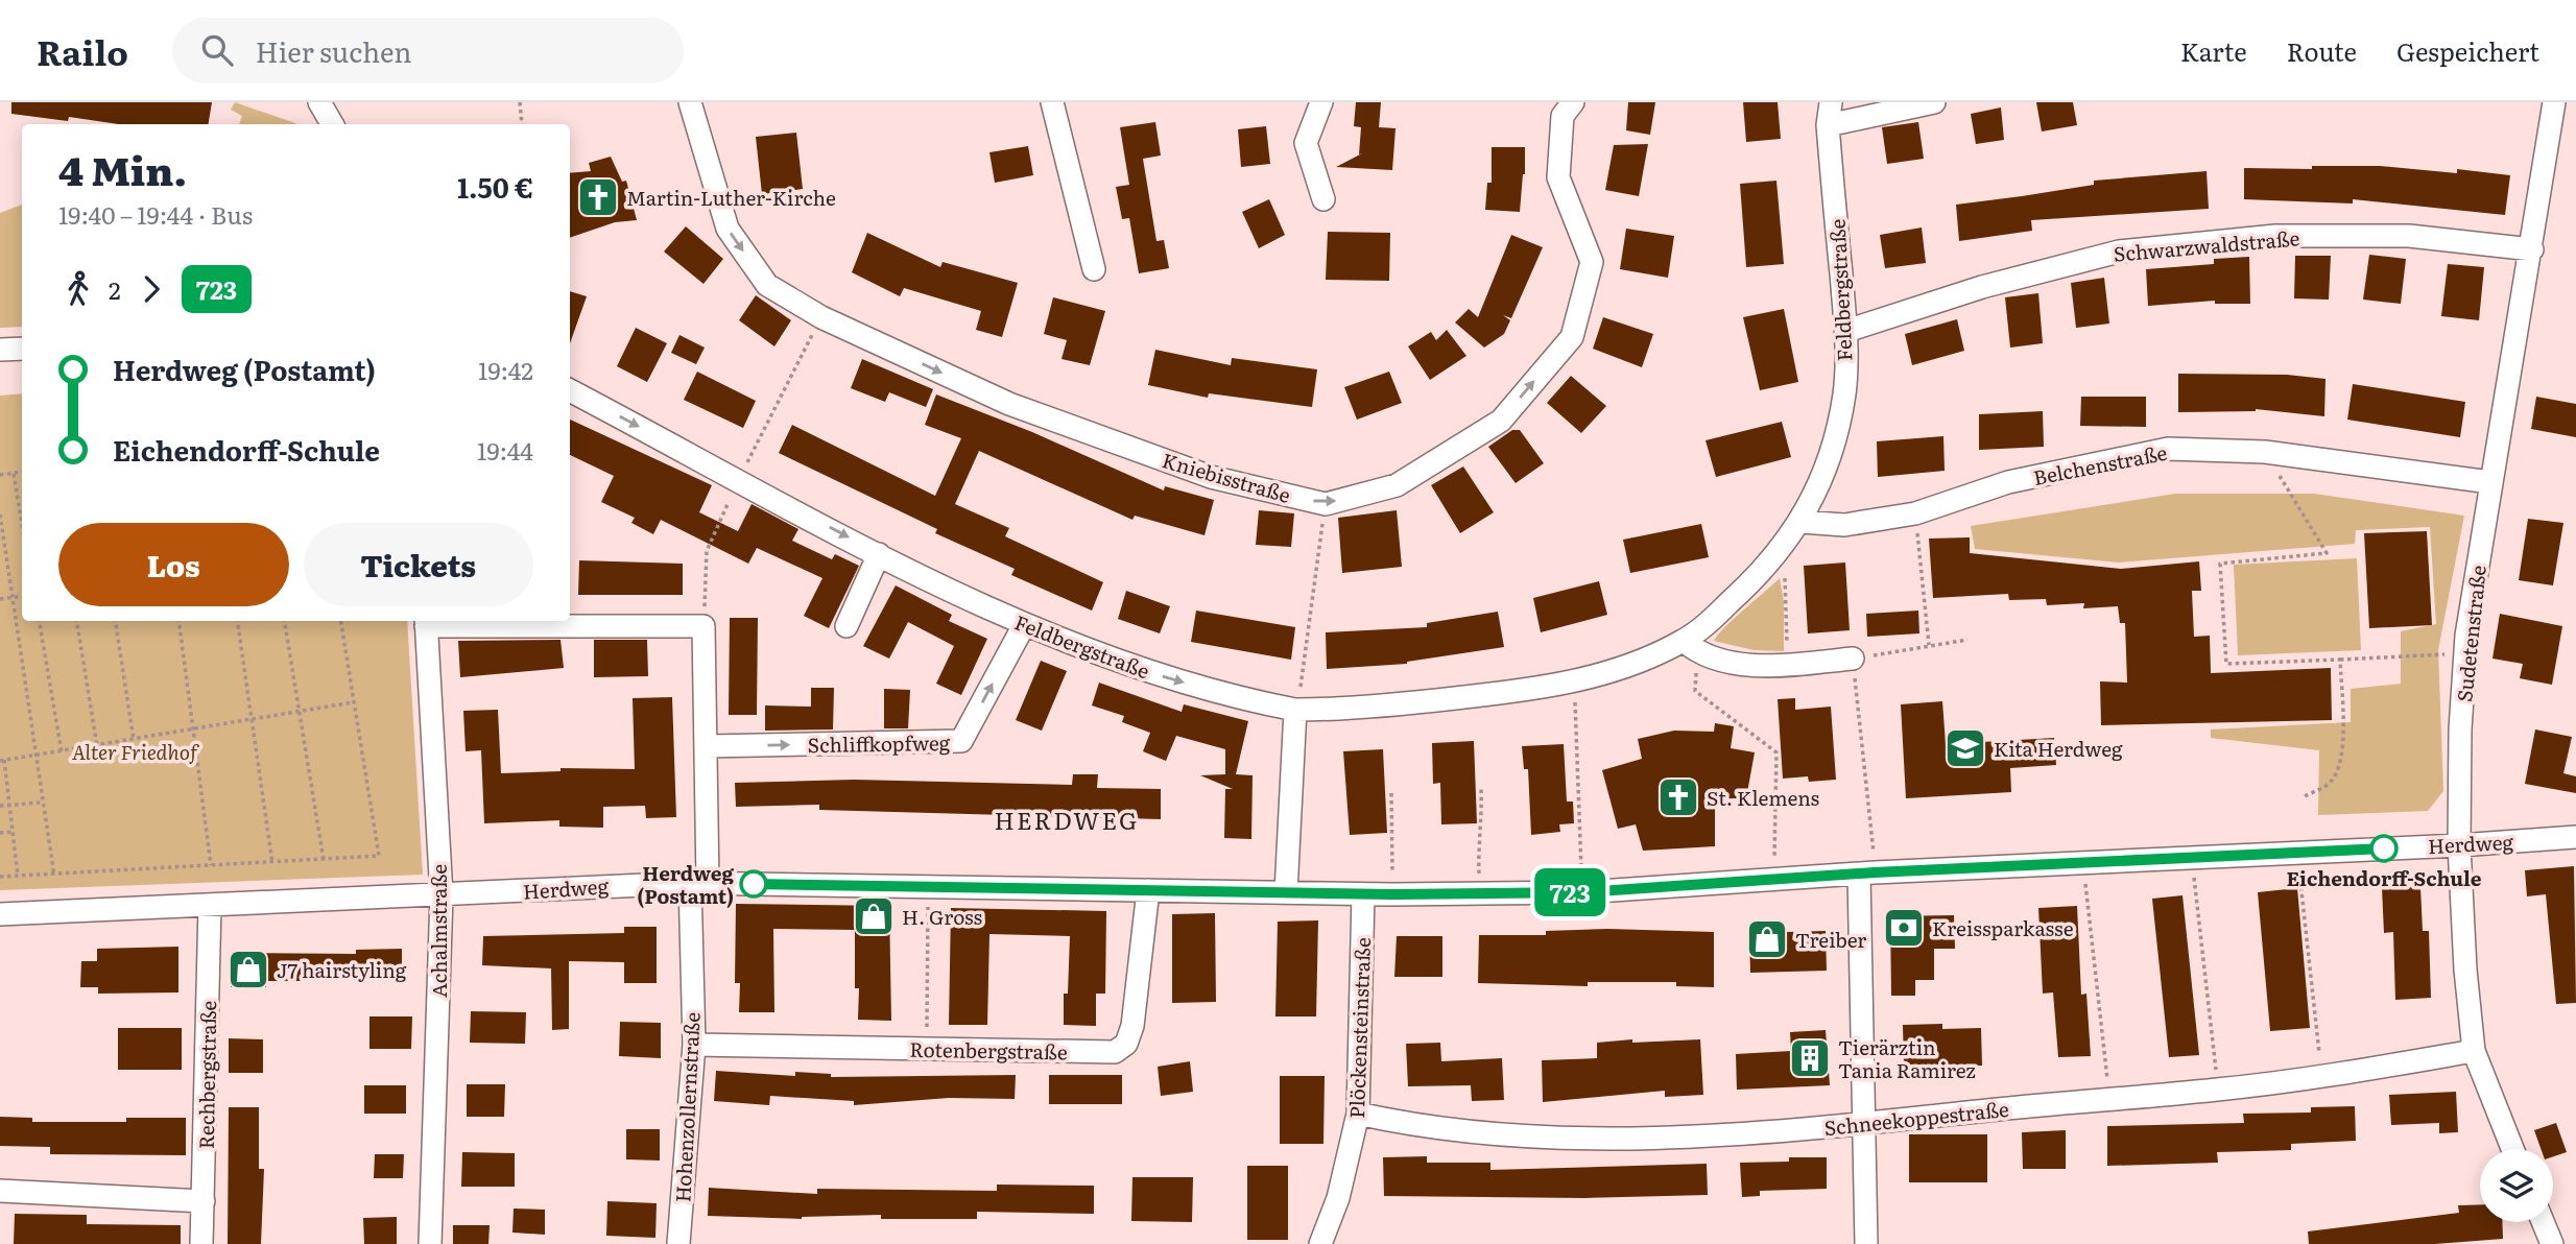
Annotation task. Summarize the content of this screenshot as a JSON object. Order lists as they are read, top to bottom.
{
  "streets": {
    "street": [
      "Schwarzwaldstraße",
      "Feldbergstraße",
      "Belchenstraße",
      "Kniebisstraße",
      "Sudetenstraße",
      "Schliffkopfweg",
      "Herdweg",
      "Achalmstraße",
      "Plöckensteinstraße",
      "Rotenbergstraße",
      "Rechbergstraße",
      "Hohenzollernstraße",
      "Schneekoppestraße"
    ]
  },
  "crossings": [
    ["Schwarzwaldstraße", "Feldbergstraße"],
    ["Schwarzwaldstraße", "Sudetenstraße"],
    ["Feldbergstraße", "Belchenstraße"],
    ["Feldbergstraße", "Schliffkopfweg"],
    ["Belchenstraße", "Sudetenstraße"],
    ["Sudetenstraße", "Herdweg"],
    ["Sudetenstraße", "Schneekoppestraße"],
    ["Herdweg", "Achalmstraße"],
    ["Herdweg", "Plöckensteinstraße"],
    ["Herdweg", "Rotenbergstraße"],
    ["Herdweg", "Rechbergstraße"],
    ["Herdweg", "Hohenzollernstraße"],
    ["Plöckensteinstraße", "Schneekoppestraße"],
    ["Rotenbergstraße", "Hohenzollernstraße"]
  ],
  "one_way": ["Feldbergstraße", "Schliffkopfweg"],
  "districts": ["HERDWEG"],
  "parks": ["Alter Friedhof"],
  "places": {
    "church": ["Martin-Luther-Kirche", "St. Klemens"],
    "school or university": ["Kita Herdweg"],
    "other": ["Eichendorff-Schule", "Herdweg (Postamt)"],
    "shop": ["H. Gross", "Treiber", "J7 hairstyling"],
    "bank": ["Kreissparkasse"],
    "building": ["Tierärztin Tania Ramirez"]
  },
  "lines": ["bus line 723"],
  "page": {
    "header": "Railo",
    "search": "Hier suchen",
    "nav": ["Karte", "Route", "Gespeichert"],
    "on_map": "723",
    "heading": ["4 Min.", "19:40 – 19:44 · Bus", "1.50 €"],
    "legs": ["2", "723"],
    "list": [
      {
        "name": "Herdweg (Postamt)",
        "value": "19:42"
      },
      {
        "name": "Eichendorff-Schule",
        "value": "19:44"
      }
    ],
    "buttons": ["Los", "Tickets"]
  }
}
